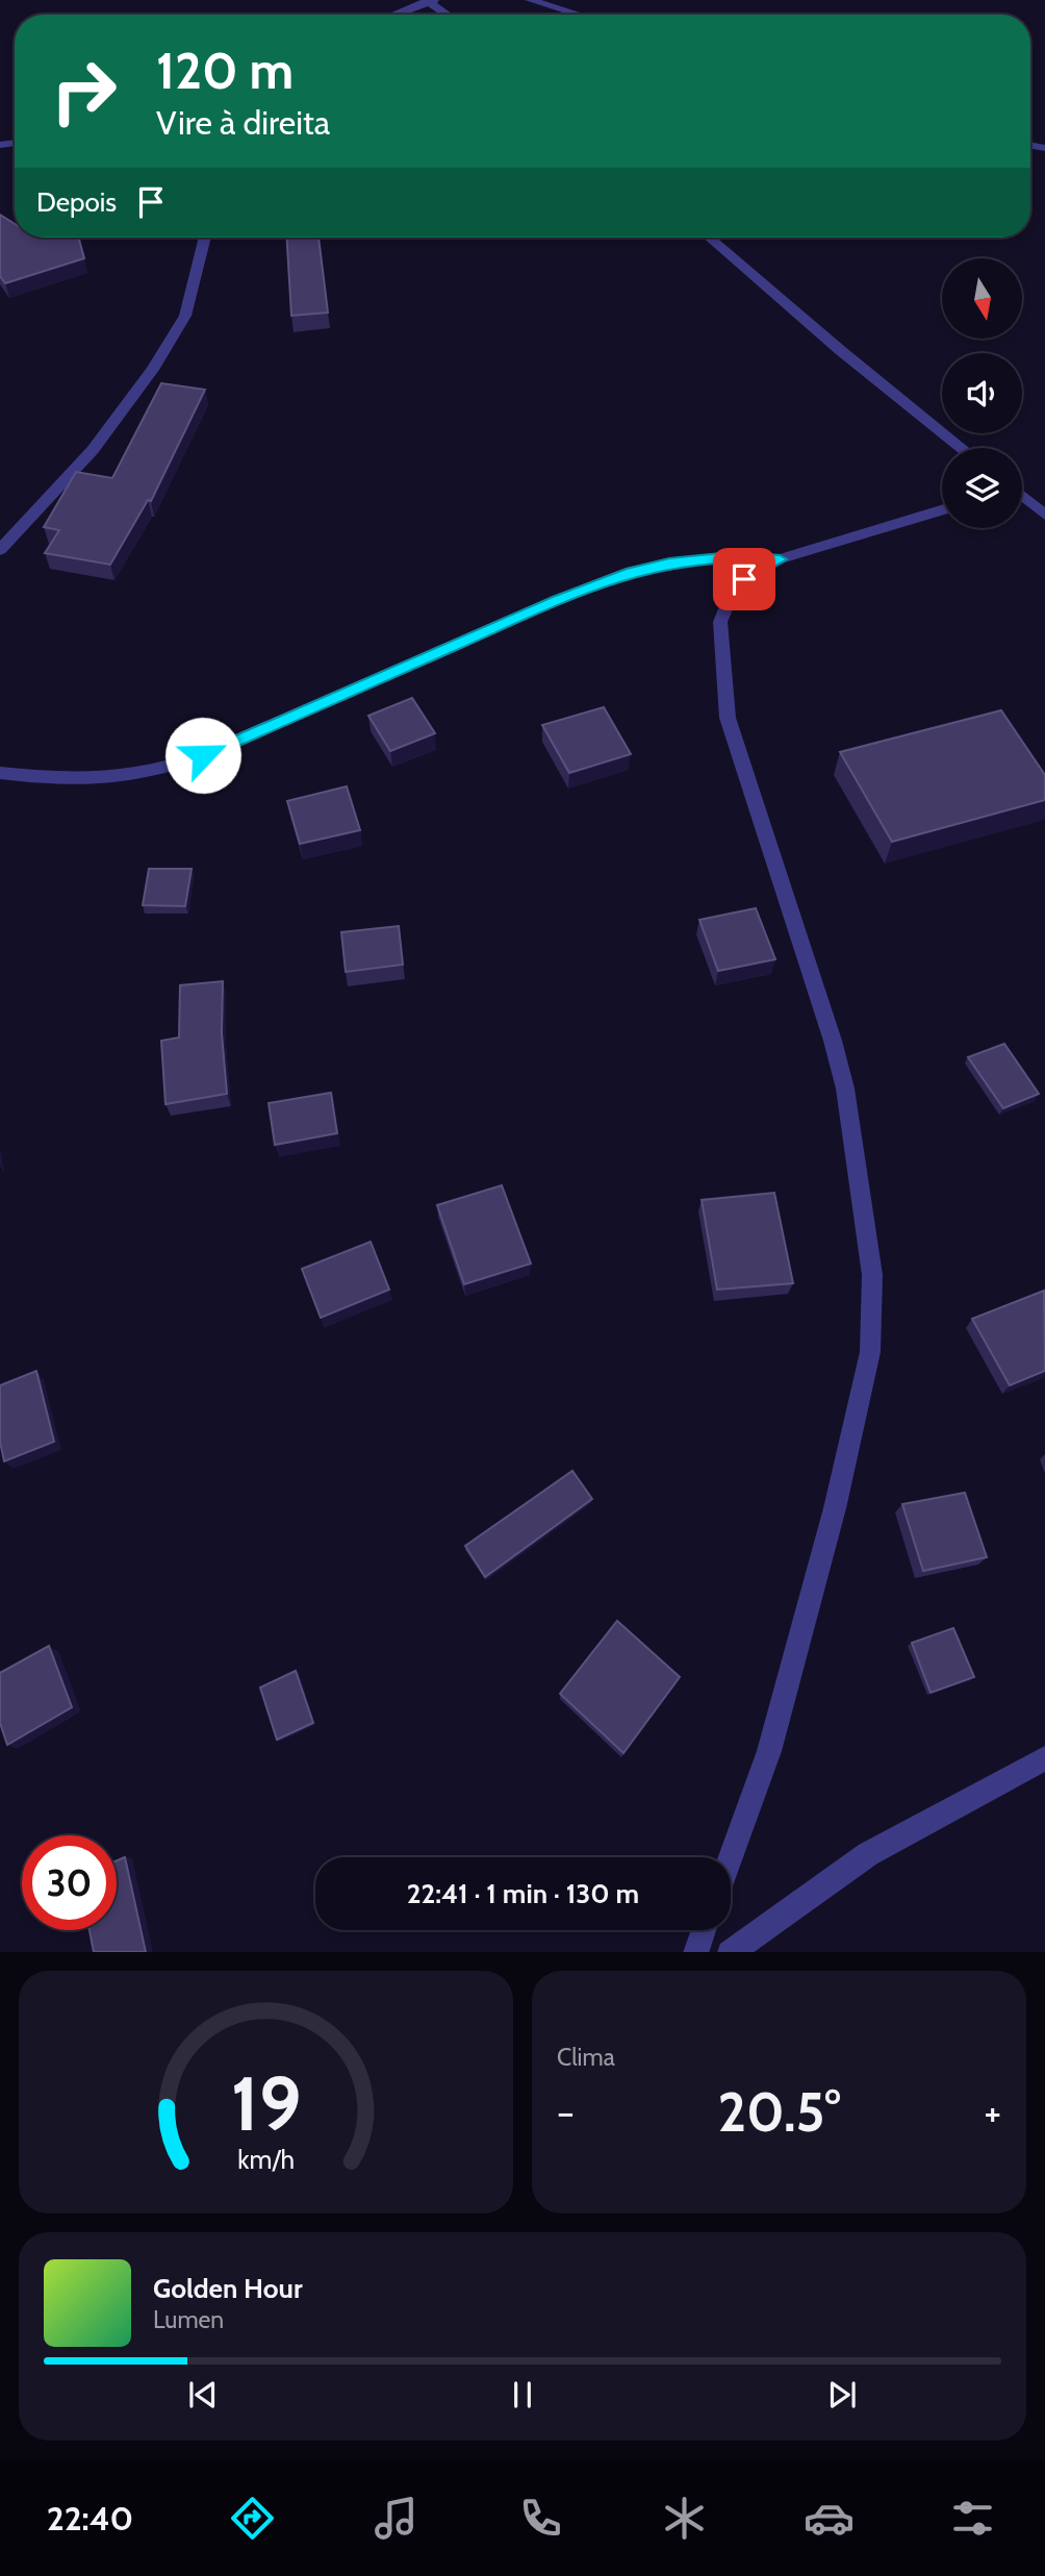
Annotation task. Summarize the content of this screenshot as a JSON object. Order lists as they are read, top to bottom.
{
  "north": "bottom",
  "page": {
    "turn": ["120 m", "Vire à direita"],
    "then": "Depois",
    "limit": "30",
    "trip": "22:41 · 1 min · 130 m",
    "tile": "Clima",
    "heat": ["−", "20.5°", "+"],
    "song": ["Golden Hour", "Lumen"],
    "tabs": "22:40",
    "gauge": ["19", "km/h"]
  }
}
